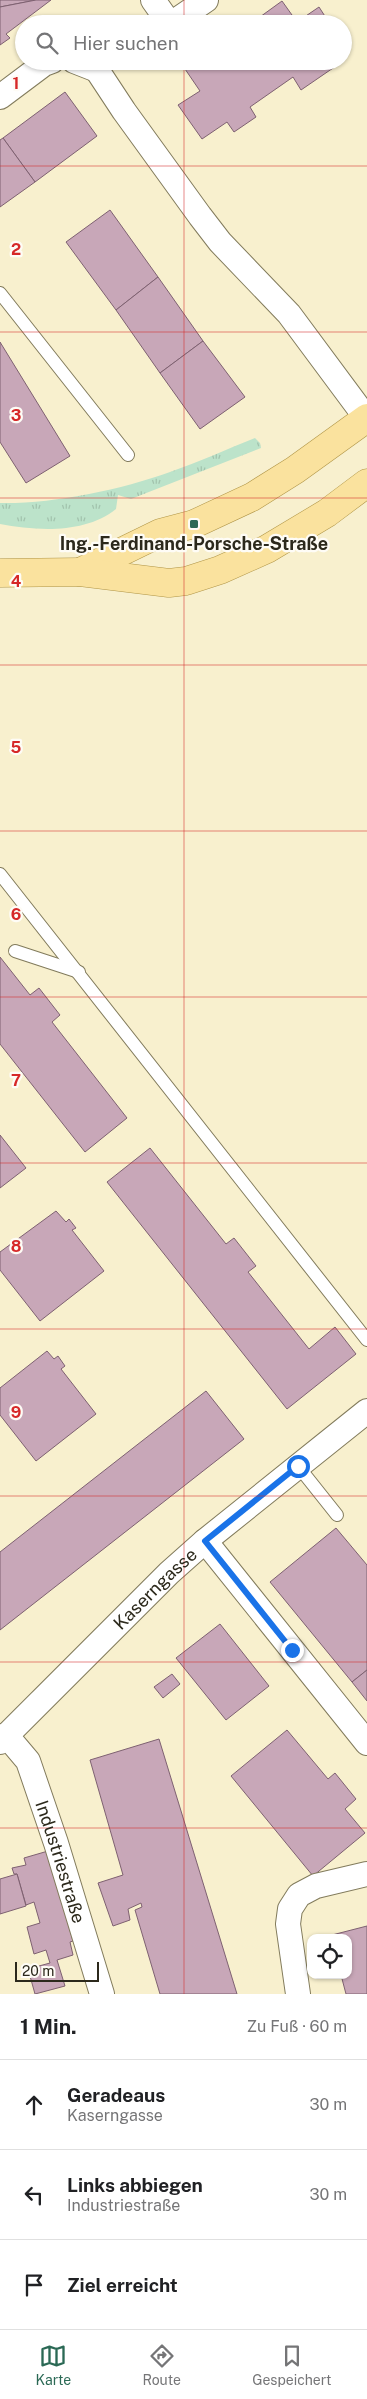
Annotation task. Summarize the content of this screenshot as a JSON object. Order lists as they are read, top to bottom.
{
  "streets": {
    "street": ["Kaserngasse", "Industriestraße"]
  },
  "crossings": [
    ["Kaserngasse", "Industriestraße"]
  ],
  "places": {
    "transit": ["Ing.-Ferdinand-Porsche-Straße"]
  },
  "scale_bar": "20 m",
  "page": {
    "search": "Hier suchen",
    "scale": "20 m",
    "heading": ["1 Min.", "Zu Fuß · 60 m"],
    "list": [
      ["Geradeaus", "Kaserngasse", "30 m"],
      ["Links abbiegen", "Industriestraße", "30 m"],
      "Ziel erreicht"
    ],
    "nav": ["Karte", "Route", "Gespeichert"]
  },
  "grid": {
    "rows": [
      "1",
      "2",
      "3",
      "4",
      "5",
      "6",
      "7",
      "8",
      "9"
    ]
  }
}
